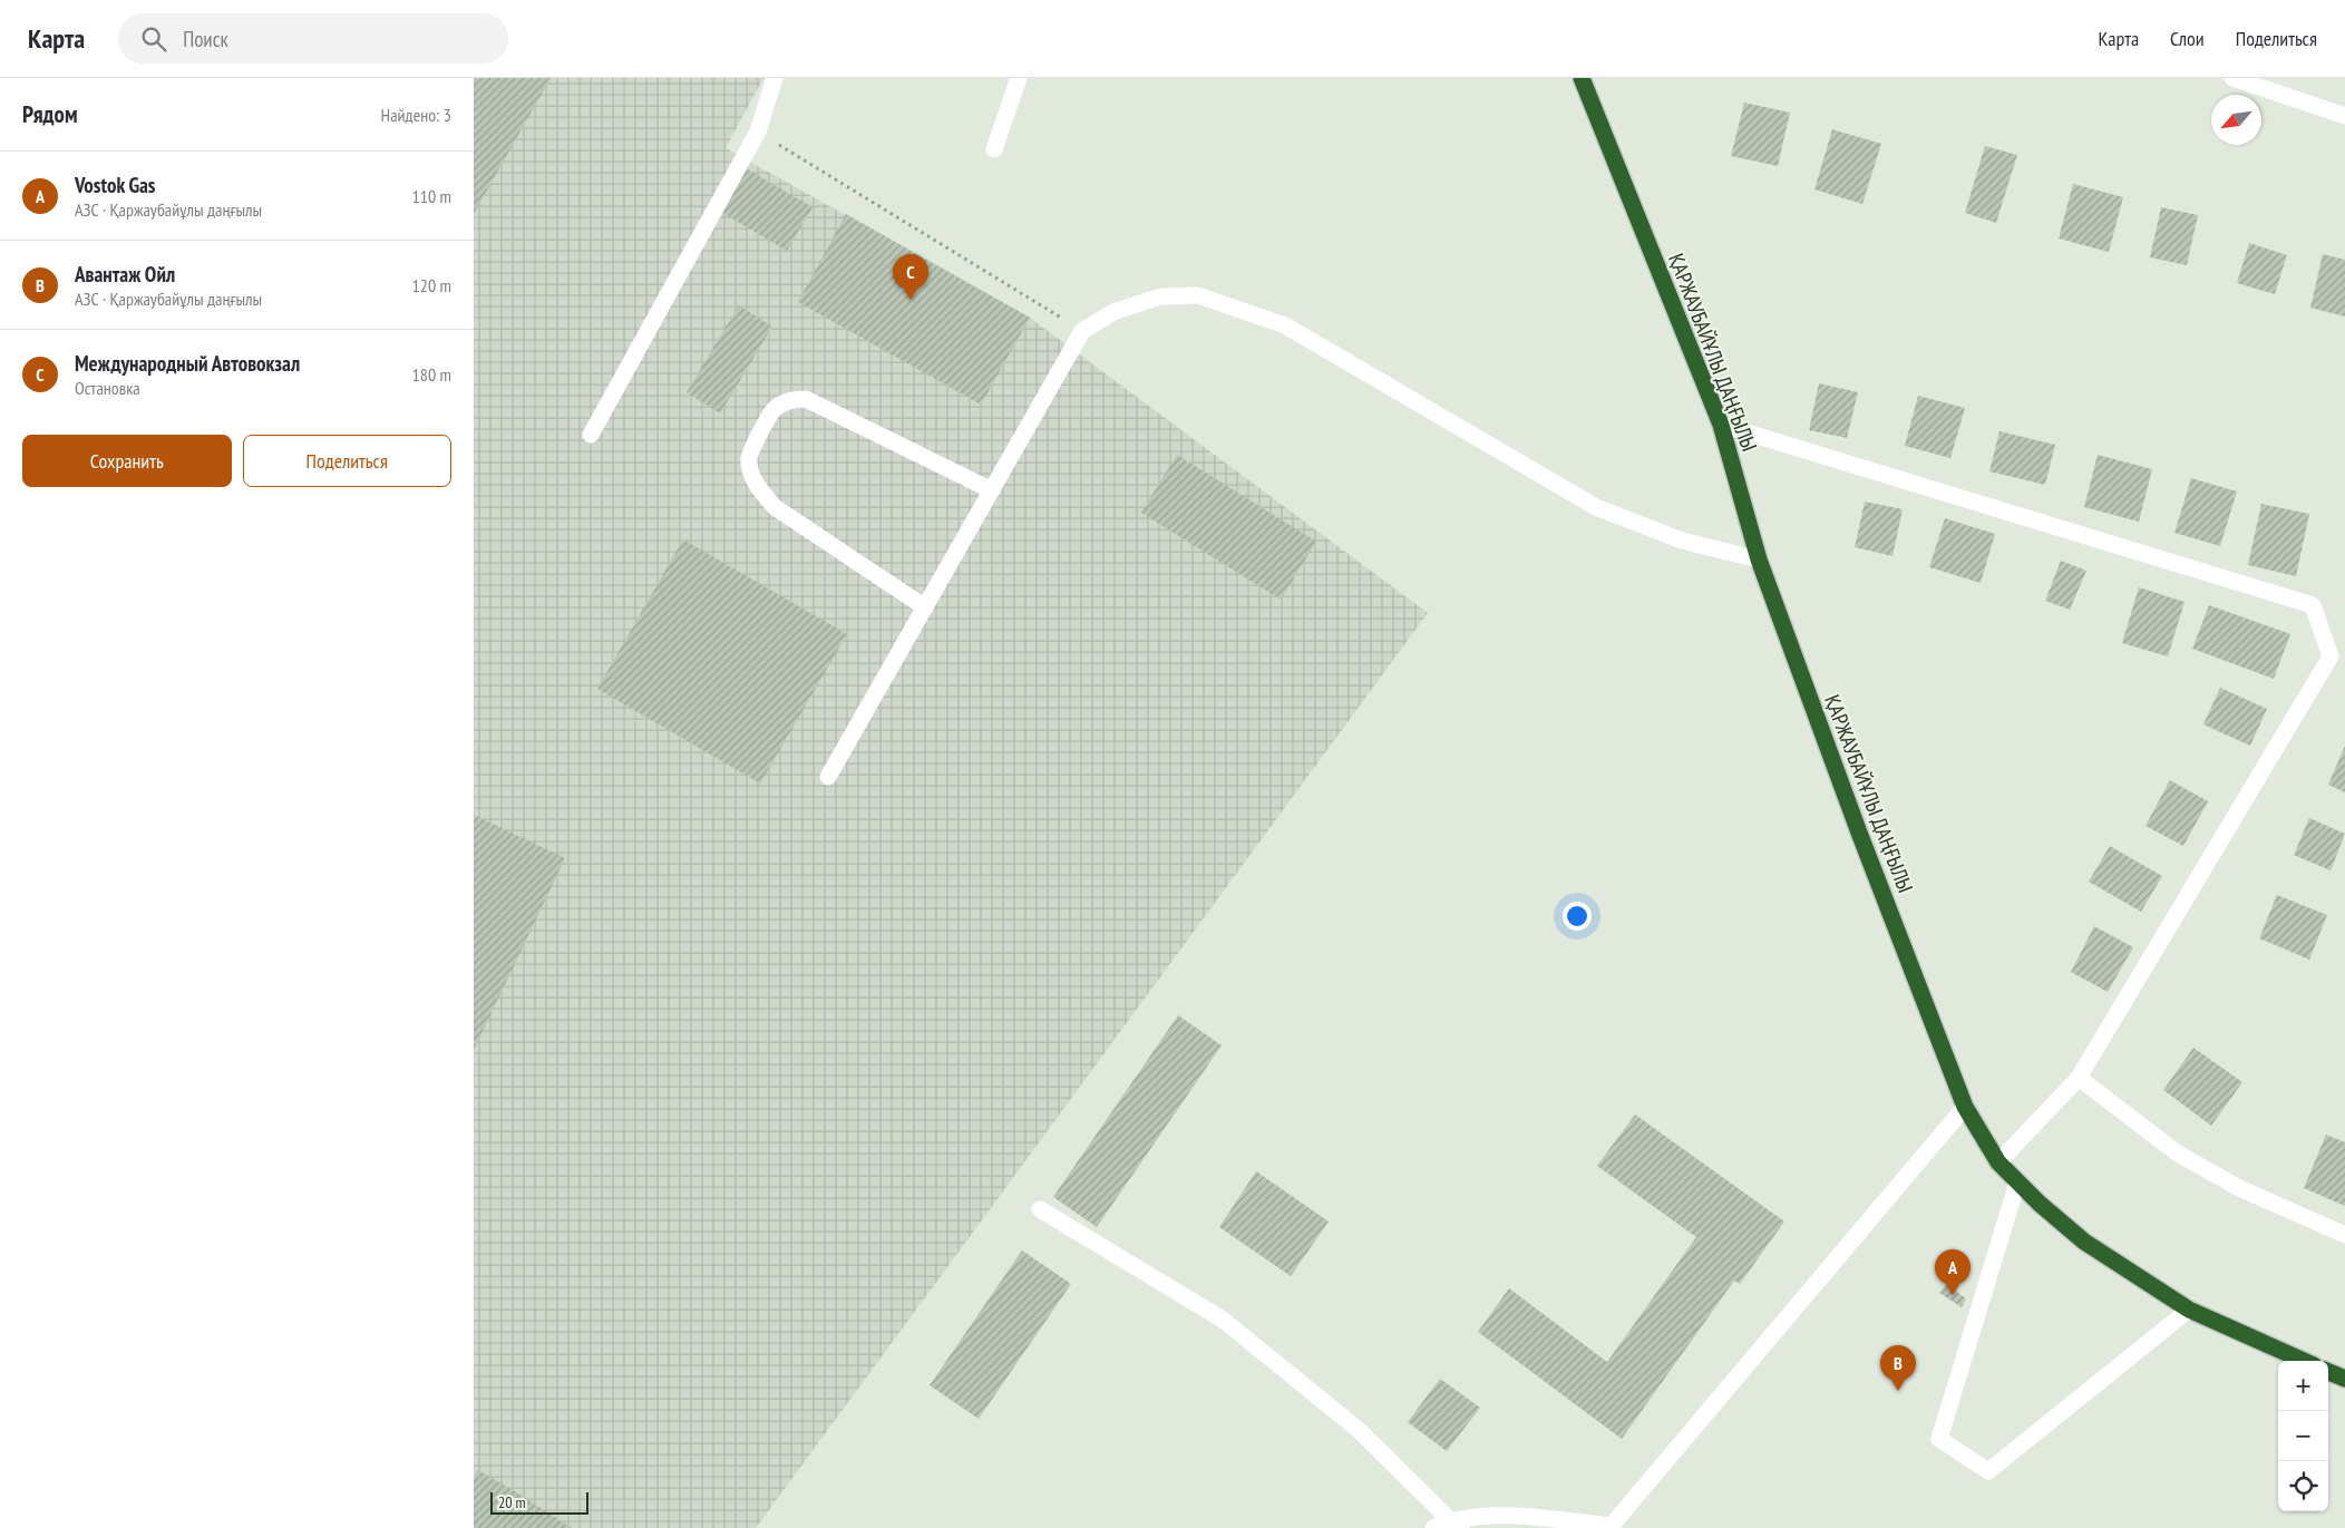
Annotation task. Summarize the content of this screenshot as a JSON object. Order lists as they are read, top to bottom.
{
  "streets": {
    "highway": ["ҚАРЖАУБАЙҰЛЫ ДАҢҒЫЛЫ"]
  },
  "scale_bar": "20 m",
  "north": "bottom left",
  "page": {
    "header": "Карта",
    "search": "Поиск",
    "nav": ["Карта", "Слои", "Поделиться"],
    "heading": ["Рядом", "Найдено: 3"],
    "list": [
      {
        "mark": "A",
        "name": "Vostok Gas",
        "note": "АЗС · Қаржаубайұлы даңғылы",
        "value": "110 m"
      },
      {
        "mark": "B",
        "name": "Авантаж Ойл",
        "note": "АЗС · Қаржаубайұлы даңғылы",
        "value": "120 m"
      },
      {
        "mark": "C",
        "name": "Международный Автовокзал",
        "note": "Остановка",
        "value": "180 m"
      }
    ],
    "pins": ["C", "A", "B"],
    "buttons": ["Сохранить", "Поделиться"],
    "map_buttons": ["+", "−"],
    "scale": "20 m"
  }
}
